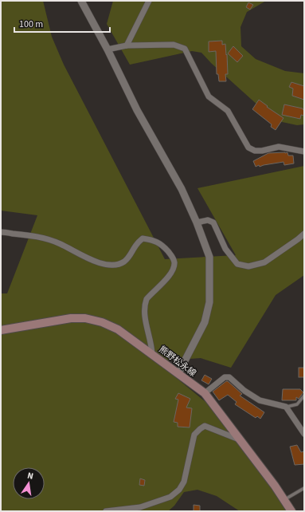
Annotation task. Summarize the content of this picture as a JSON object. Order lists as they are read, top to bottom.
{
  "streets": {
    "main road": ["熊野松永線"]
  },
  "scale_bar": "100 m",
  "north": "top"
}
